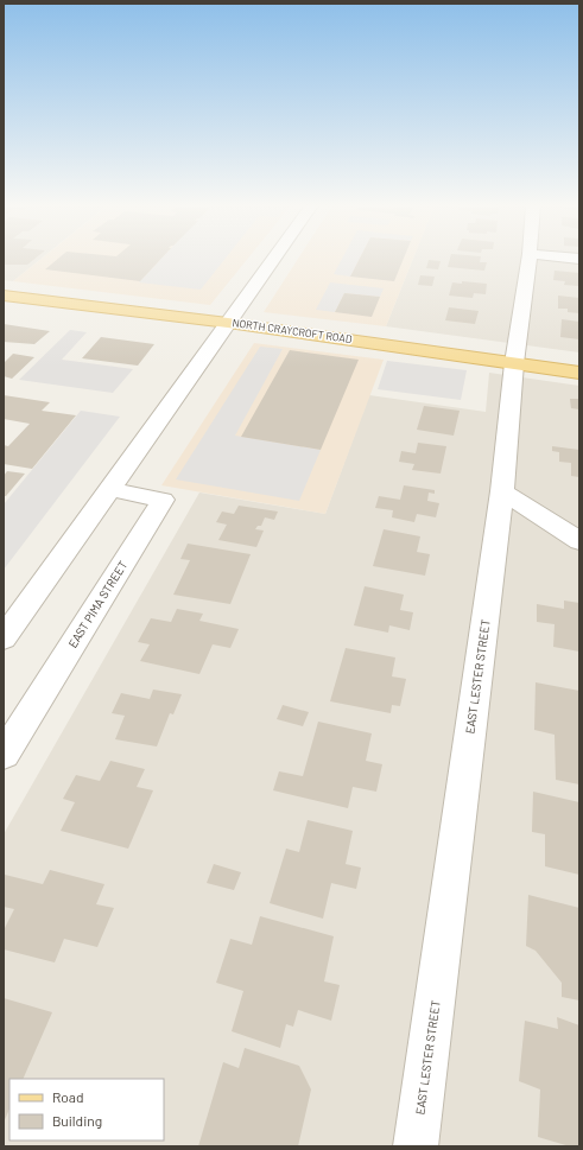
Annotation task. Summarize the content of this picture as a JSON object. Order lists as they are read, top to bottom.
{
  "streets": {
    "main road": ["NORTH CRAYCROFT ROAD"],
    "street": ["EAST PIMA STREET", "EAST LESTER STREET"]
  },
  "crossings": [
    ["NORTH CRAYCROFT ROAD", "EAST LESTER STREET"]
  ],
  "legend": ["Road", "Building"]
}
